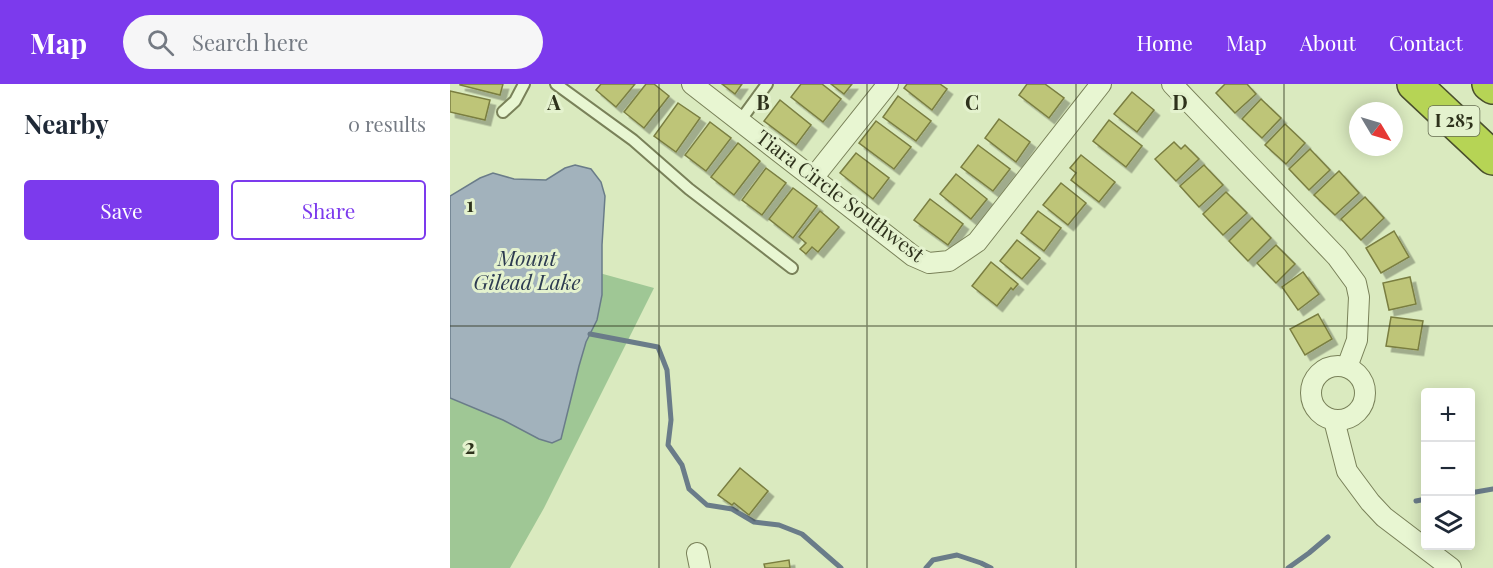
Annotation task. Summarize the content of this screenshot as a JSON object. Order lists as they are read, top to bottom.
{
  "streets": {
    "highway": ["I 285"],
    "street": ["Tiara Circle Southwest"]
  },
  "water": ["Mount Gilead Lake"],
  "north": "bottom right",
  "page": {
    "header": "Map",
    "search": "Search here",
    "nav": [
      "Home",
      "Map",
      "About",
      "Contact"
    ],
    "heading": ["Nearby", "0 results"],
    "buttons": ["Save", "Share"],
    "map_buttons": ["+", "−"]
  },
  "grid": {
    "columns": [
      "A",
      "B",
      "C",
      "D"
    ],
    "rows": ["1", "2"]
  }
}
